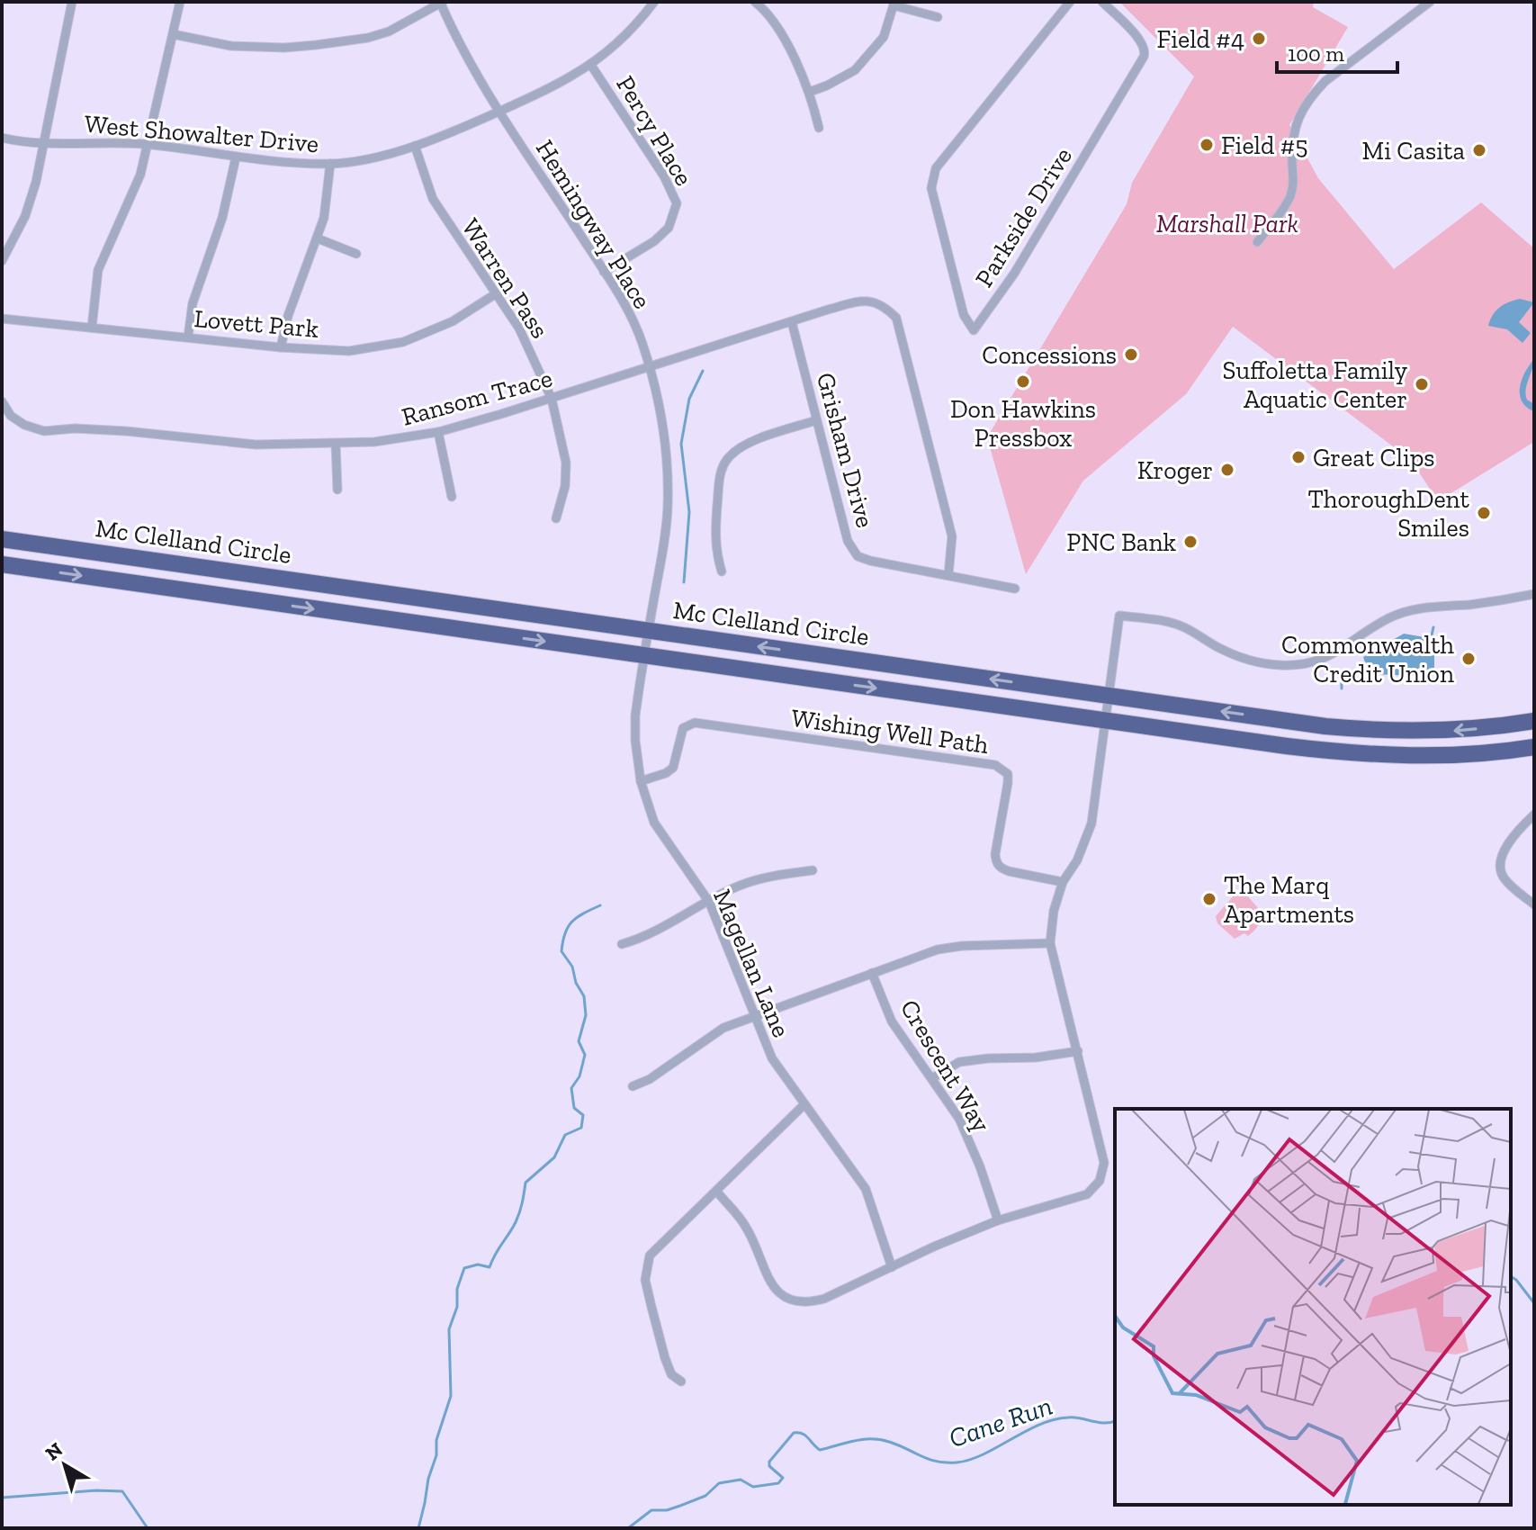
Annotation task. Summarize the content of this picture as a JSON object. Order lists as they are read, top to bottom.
{
  "streets": {
    "highway": ["Mc Clelland Circle"],
    "street": [
      "Percy Place",
      "West Showalter Drive",
      "Parkside Drive",
      "Hemingway Place",
      "Warren Pass",
      "Lovett Park",
      "Ransom Trace",
      "Grisham Drive",
      "Wishing Well Path",
      "Magellan Lane",
      "Crescent Way"
    ]
  },
  "crossings": [
    ["Percy Place", "West Showalter Drive"],
    ["Percy Place", "Hemingway Place"],
    ["West Showalter Drive", "Hemingway Place"],
    ["West Showalter Drive", "Warren Pass"],
    ["Hemingway Place", "Ransom Trace"],
    ["Hemingway Place", "Mc Clelland Circle"],
    ["Hemingway Place", "Magellan Lane"],
    ["Warren Pass", "Lovett Park"],
    ["Warren Pass", "Ransom Trace"],
    ["Ransom Trace", "Grisham Drive"],
    ["Mc Clelland Circle", "Magellan Lane"],
    ["Wishing Well Path", "Magellan Lane"]
  ],
  "water": ["Cane Run"],
  "parks": ["Marshall Park"],
  "places": [
    "Field #4",
    "Field #5",
    "Mi Casita",
    "Concessions",
    "Don Hawkins Pressbox",
    "Suffoletta Family Aquatic Center",
    "Great Clips",
    "Kroger",
    "ThoroughDent Smiles",
    "PNC Bank",
    "Commonwealth Credit Union",
    "The Marq Apartments"
  ],
  "scale_bar": "100 m",
  "north": "top left"
}
